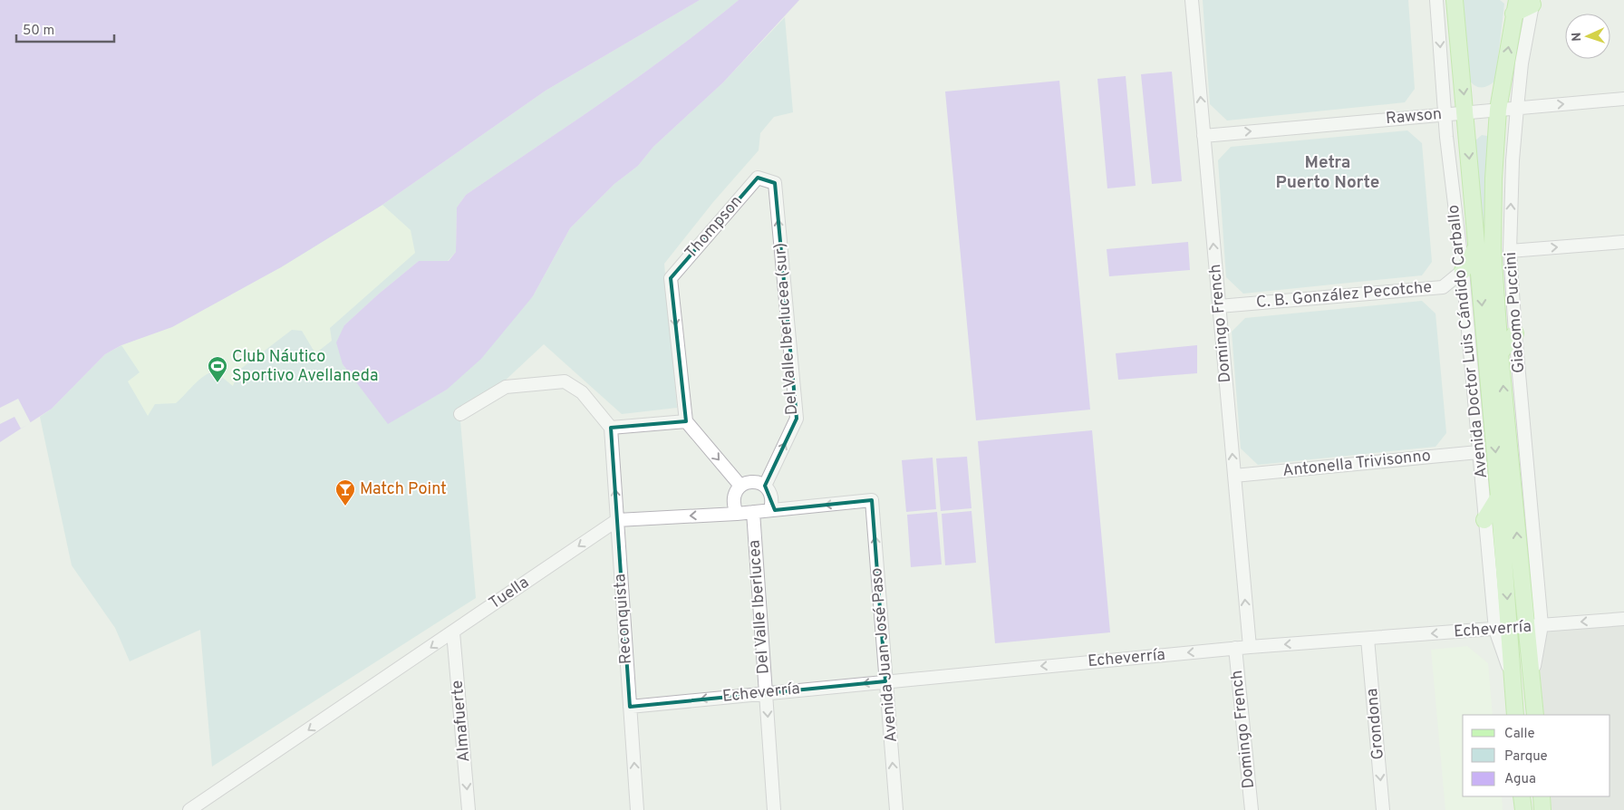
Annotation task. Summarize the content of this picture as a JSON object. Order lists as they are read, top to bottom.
{
  "streets": {
    "main road": ["Avenida Doctor Luis Cándido Carballo"],
    "street": [
      "Rawson",
      "Thompson",
      "C. B. González Pecotche",
      "Giacomo Puccini",
      "Domingo French",
      "Del Valle Iberlucea (sur)",
      "Antonella Trivisonno",
      "Tuella",
      "Del Valle Iberlucea",
      "Reconquista",
      "Echeverría",
      "Avenida Juan José Paso",
      "Almafuerte",
      "Grondona"
    ]
  },
  "crossings": [
    ["Rawson", "Giacomo Puccini"],
    ["Rawson", "Domingo French"],
    ["Rawson", "Avenida Doctor Luis Cándido Carballo"],
    ["Thompson", "Del Valle Iberlucea (sur)"],
    ["C. B. González Pecotche", "Domingo French"],
    ["C. B. González Pecotche", "Avenida Doctor Luis Cándido Carballo"],
    ["Giacomo Puccini", "Avenida Doctor Luis Cándido Carballo"],
    ["Giacomo Puccini", "Echeverría"],
    ["Domingo French", "Antonella Trivisonno"],
    ["Domingo French", "Echeverría"],
    ["Del Valle Iberlucea (sur)", "Del Valle Iberlucea"],
    ["Del Valle Iberlucea (sur)", "Avenida Juan José Paso"],
    ["Avenida Doctor Luis Cándido Carballo", "Antonella Trivisonno"],
    ["Avenida Doctor Luis Cándido Carballo", "Echeverría"],
    ["Tuella", "Reconquista"],
    ["Tuella", "Almafuerte"],
    ["Del Valle Iberlucea", "Echeverría"],
    ["Del Valle Iberlucea", "Avenida Juan José Paso"],
    ["Reconquista", "Echeverría"],
    ["Echeverría", "Avenida Juan José Paso"],
    ["Echeverría", "Grondona"]
  ],
  "one_way": [
    "Rawson",
    "Thompson",
    "Domingo French",
    "Del Valle Iberlucea (sur)",
    "Tuella",
    "Del Valle Iberlucea",
    "Reconquista",
    "Echeverría",
    "Almafuerte",
    "Grondona"
  ],
  "districts": ["Metra Puerto Norte"],
  "places": {
    "sports": ["Club Náutico Sportivo Avellaneda"],
    "bar": ["Match Point"]
  },
  "legend": ["Calle", "Parque", "Agua"],
  "scale_bar": "50 m",
  "north": "left"
}
